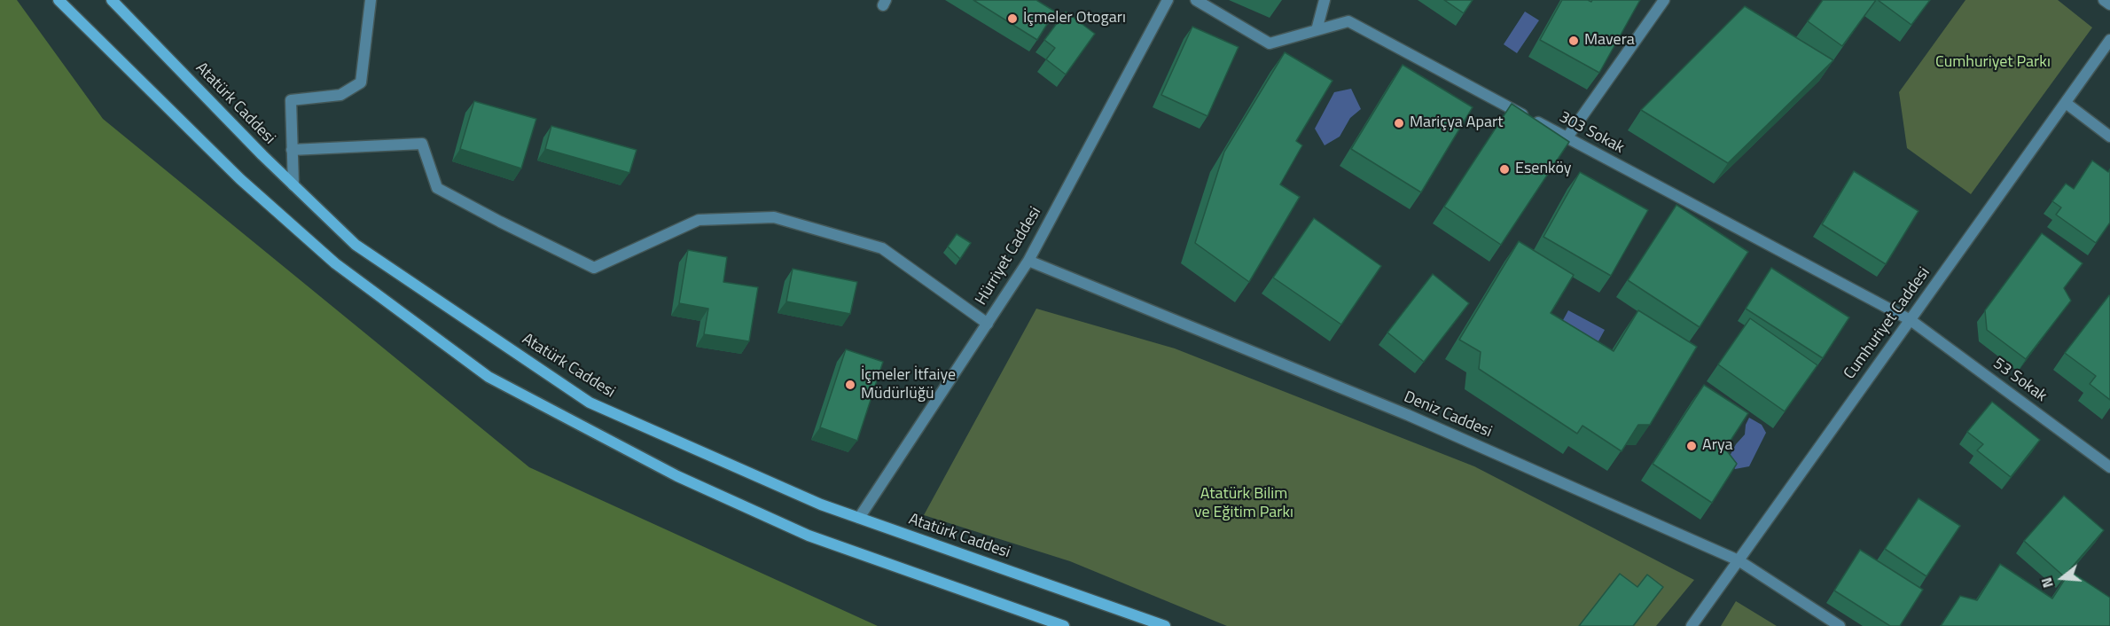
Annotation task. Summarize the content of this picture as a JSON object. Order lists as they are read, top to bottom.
{
  "streets": {
    "street": [
      "Atatürk Caddesi",
      "303 Sokak",
      "Hürriyet Caddesi",
      "Cumhuriyet Caddesi",
      "53 Sokak",
      "Deniz Caddesi"
    ]
  },
  "crossings": [
    ["Atatürk Caddesi", "Hürriyet Caddesi"],
    ["303 Sokak", "Cumhuriyet Caddesi"],
    ["303 Sokak", "53 Sokak"],
    ["Hürriyet Caddesi", "Deniz Caddesi"],
    ["Cumhuriyet Caddesi", "53 Sokak"],
    ["Cumhuriyet Caddesi", "Deniz Caddesi"]
  ],
  "parks": ["Cumhuriyet Parkı", "Atatürk Bilim ve Eğitim Parkı"],
  "places": [
    "İçmeler Otogarı",
    "Mavera",
    "Mariçya Apart",
    "Esenköy",
    "İçmeler İtfaiye Müdürlüğü",
    "Arya"
  ],
  "north": "left"
}
